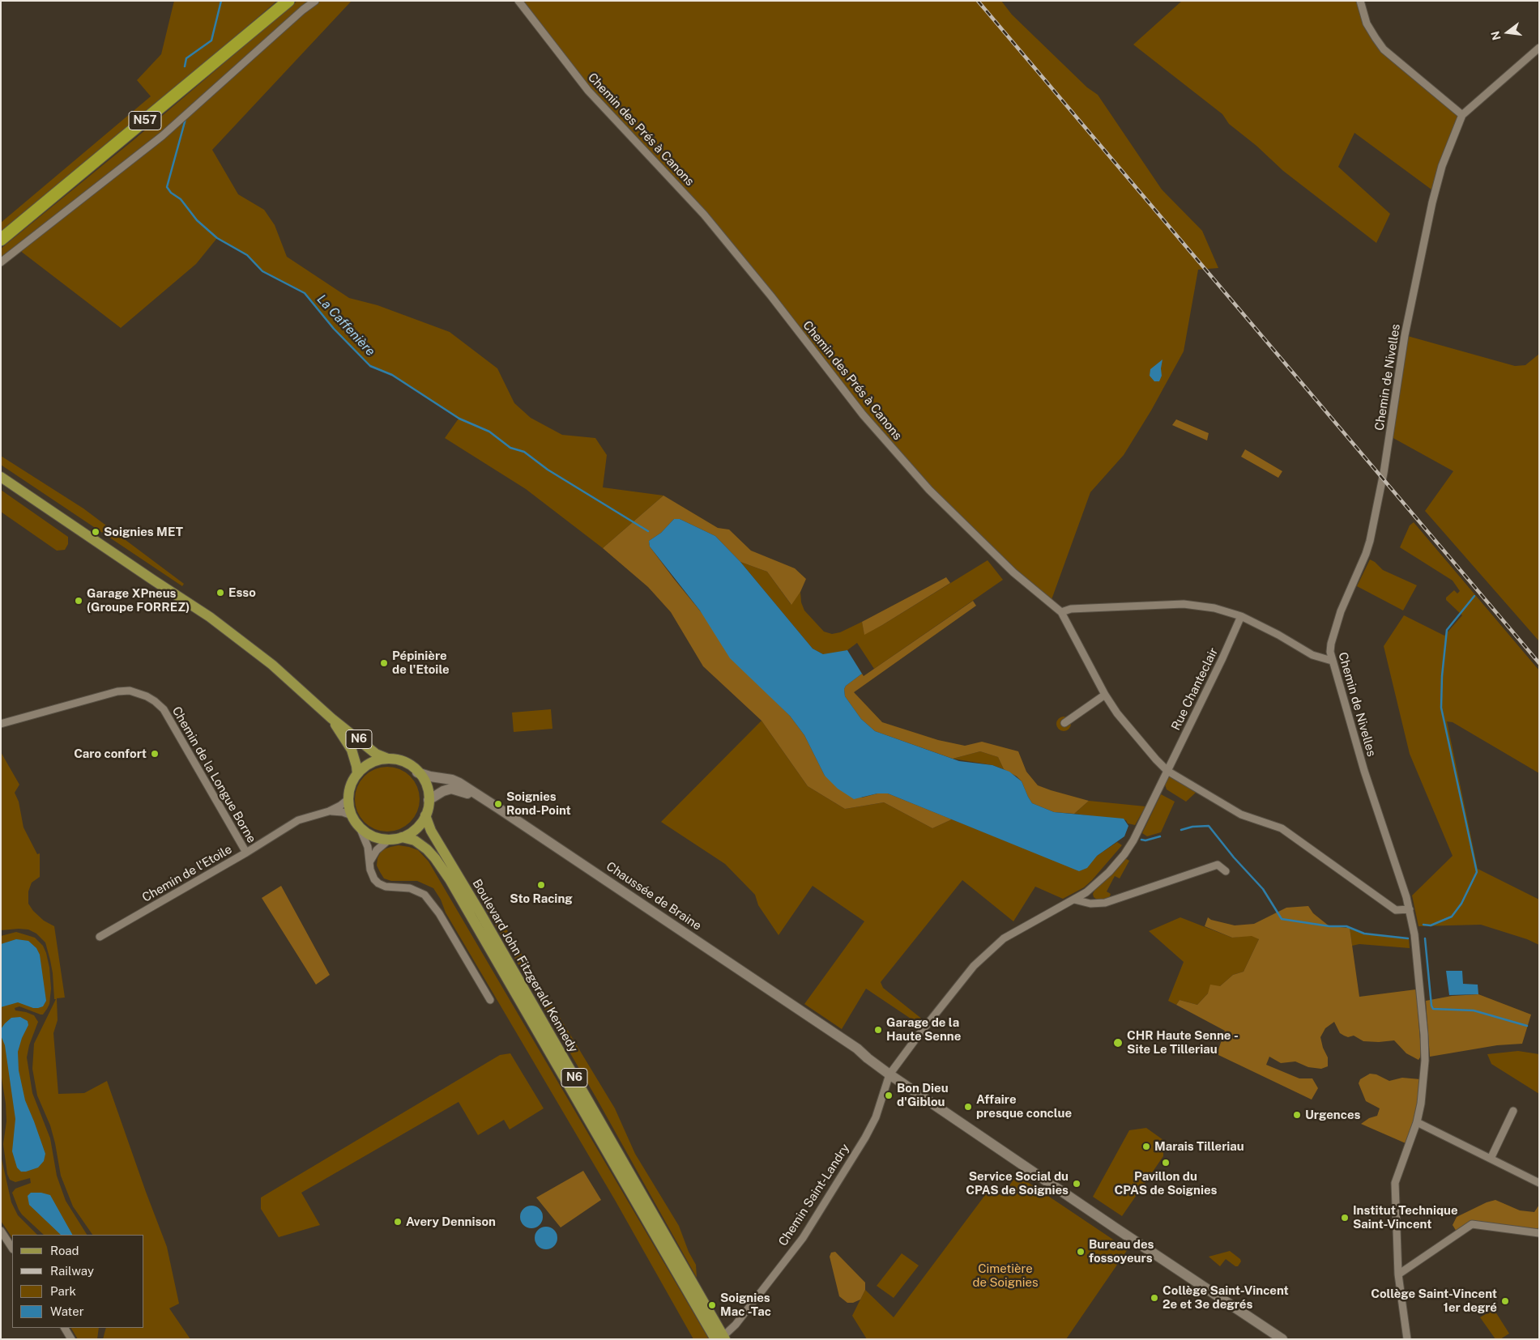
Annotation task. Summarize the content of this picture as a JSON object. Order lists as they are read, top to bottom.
{
  "streets": {
    "highway": ["N57"],
    "main road": ["N6", "Boulevard John Fitzgerald Kennedy"],
    "street": [
      "Chemin des Prés à Canons",
      "Chemin de Nivelles",
      "Rue Chanteclair",
      "Chemin de la Longue Borne",
      "Chemin de l'Etoile",
      "Chaussée de Braine",
      "Chemin Saint-Landry"
    ]
  },
  "crossings": [
    ["Chemin des Prés à Canons", "Chemin de Nivelles"],
    ["Chemin des Prés à Canons", "Rue Chanteclair"],
    ["Rue Chanteclair", "Chemin Saint-Landry"],
    ["N6", "Chemin de l'Etoile"],
    ["N6", "Chaussée de Braine"],
    ["N6", "Boulevard John Fitzgerald Kennedy"],
    ["Chemin de la Longue Borne", "Chemin de l'Etoile"],
    ["Chemin de l'Etoile", "Chaussée de Braine"],
    ["Chemin de l'Etoile", "Boulevard John Fitzgerald Kennedy"],
    ["Chaussée de Braine", "Boulevard John Fitzgerald Kennedy"],
    ["Chaussée de Braine", "Chemin Saint-Landry"],
    ["Boulevard John Fitzgerald Kennedy", "Chemin Saint-Landry"]
  ],
  "water": ["La Caffenière"],
  "parks": ["Cimetière de Soignies"],
  "places": [
    "Soignies MET",
    "Esso",
    "Garage XPneus (Groupe FORREZ)",
    "Pépinière de l'Etoile",
    "Caro confort",
    "Soignies Rond-Point",
    "Sto Racing",
    "Garage de la Haute Senne",
    "CHR Haute Senne - Site Le Tilleriau",
    "Bon Dieu d'Giblou",
    "Affaire presque conclue",
    "Urgences",
    "Marais Tilleriau",
    "Pavillon du CPAS de Soignies",
    "Service Social du CPAS de Soignies",
    "Institut Technique Saint-Vincent",
    "Avery Dennison",
    "Bureau des fossoyeurs",
    "Collège Saint-Vincent 2e et 3e degrés",
    "Collège Saint-Vincent 1er degré",
    "Soignies Mac -Tac"
  ],
  "legend": [
    "Road",
    "Railway",
    "Park",
    "Water"
  ],
  "north": "left"
}
